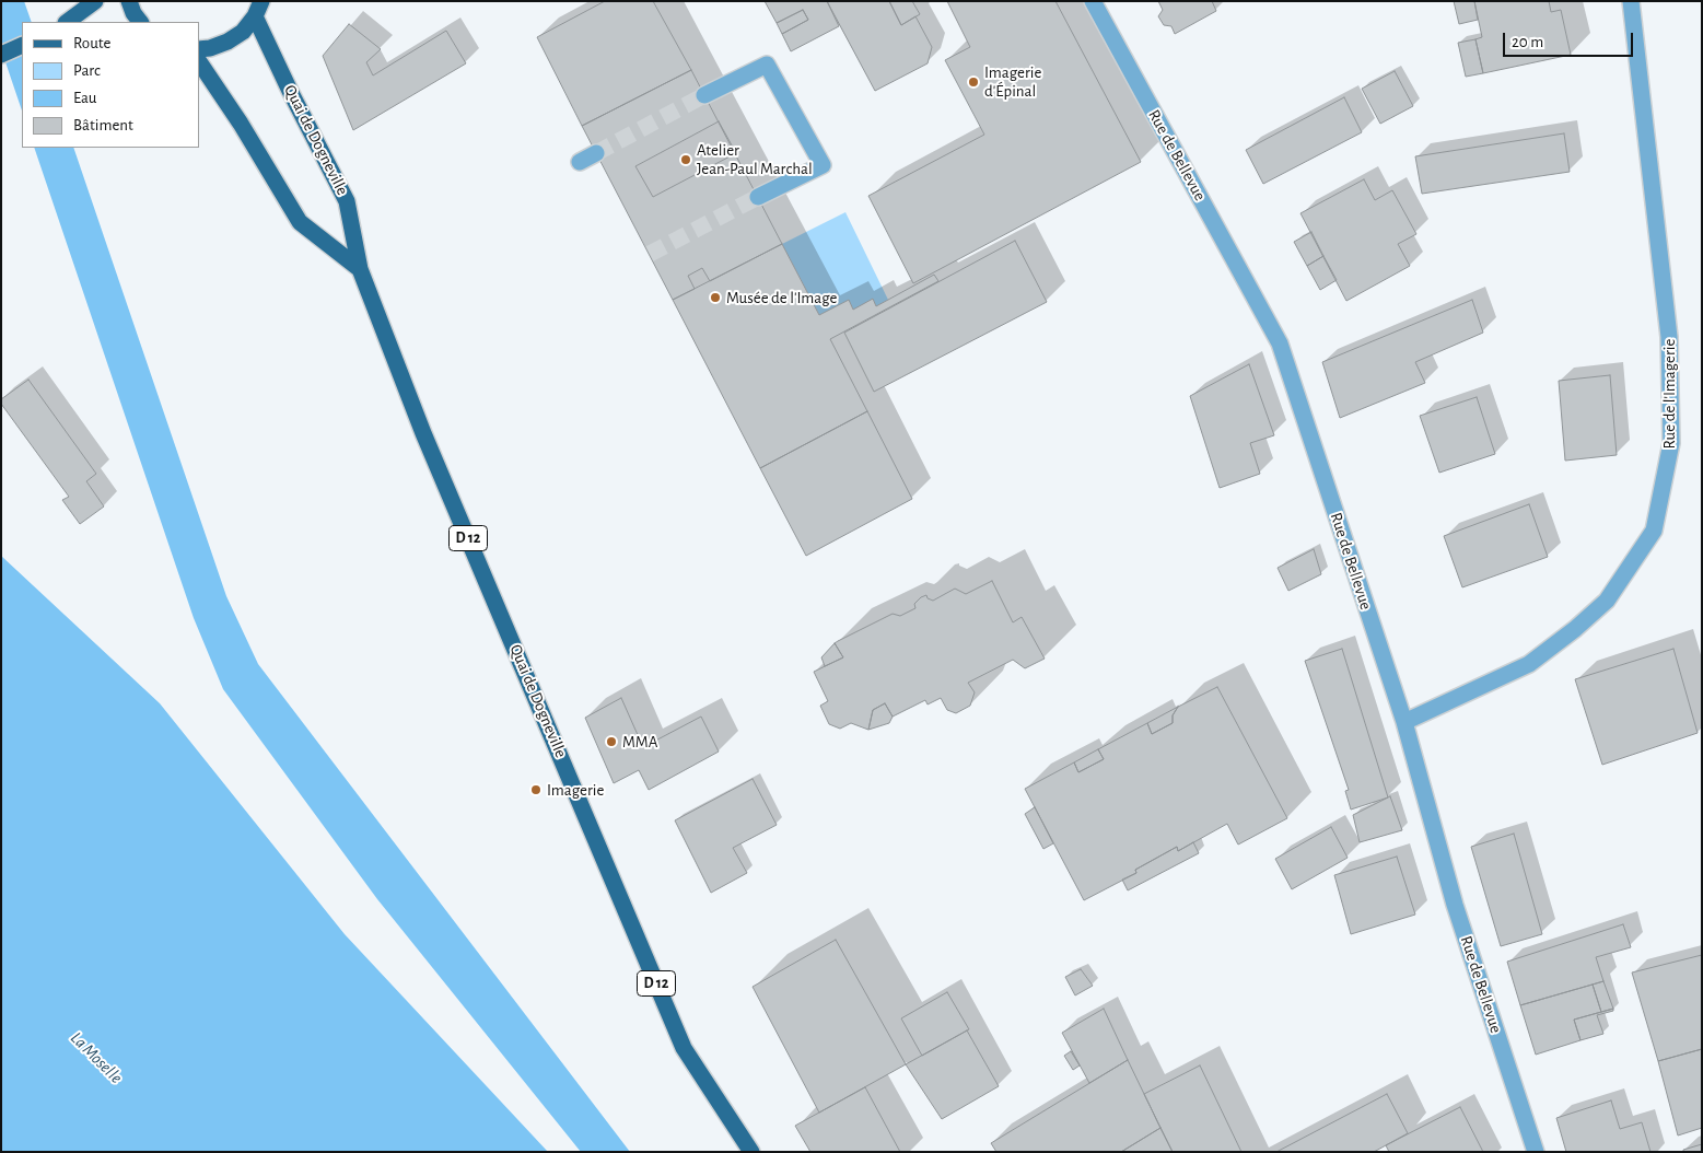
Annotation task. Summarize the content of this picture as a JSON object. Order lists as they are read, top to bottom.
{
  "streets": {
    "main road": ["Quai de Dogneville", "D 12"],
    "street": ["Rue de Bellevue", "Rue de l'Imagerie"]
  },
  "crossings": [
    ["Rue de Bellevue", "Rue de l'Imagerie"]
  ],
  "water": ["La Moselle"],
  "places": [
    "Imagerie d'Épinal",
    "Atelier Jean-Paul Marchal",
    "Musée de l'Image",
    "MMA",
    "Imagerie"
  ],
  "legend": [
    "Route",
    "Parc",
    "Eau",
    "Bâtiment"
  ],
  "scale_bar": "20 m"
}
